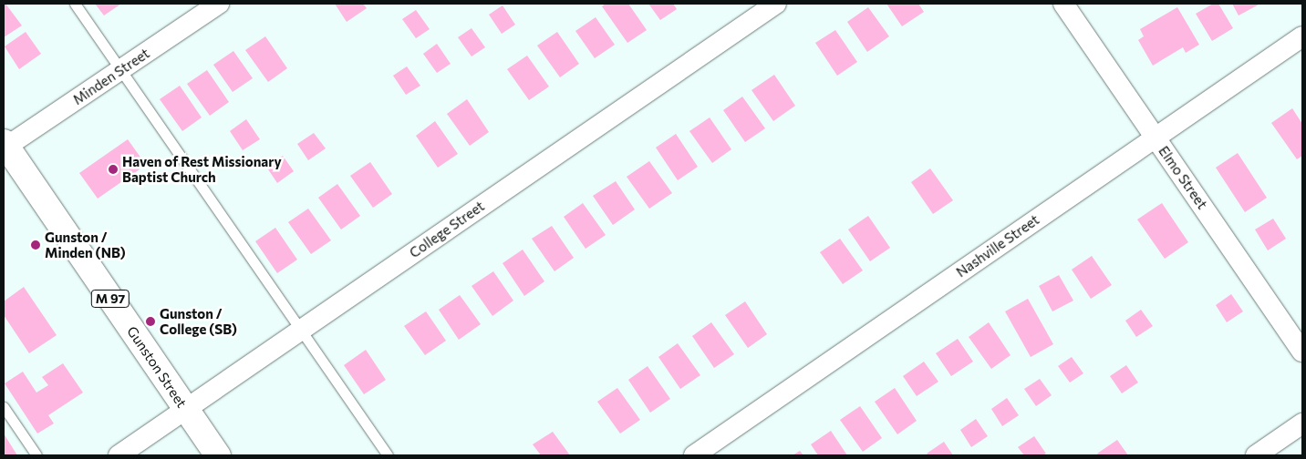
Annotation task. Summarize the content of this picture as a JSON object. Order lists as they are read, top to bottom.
{
  "streets": {
    "main road": ["M 97", "Gunston Street"],
    "street": [
      "Minden Street",
      "Elmo Street",
      "College Street",
      "Nashville Street"
    ]
  },
  "crossings": [
    ["Minden Street", "Gunston Street"],
    ["Elmo Street", "Nashville Street"],
    ["College Street", "Gunston Street"]
  ],
  "places": ["Haven of Rest Missionary Baptist Church", "Gunston / Minden (NB)", "Gunston / College (SB)"]
}
